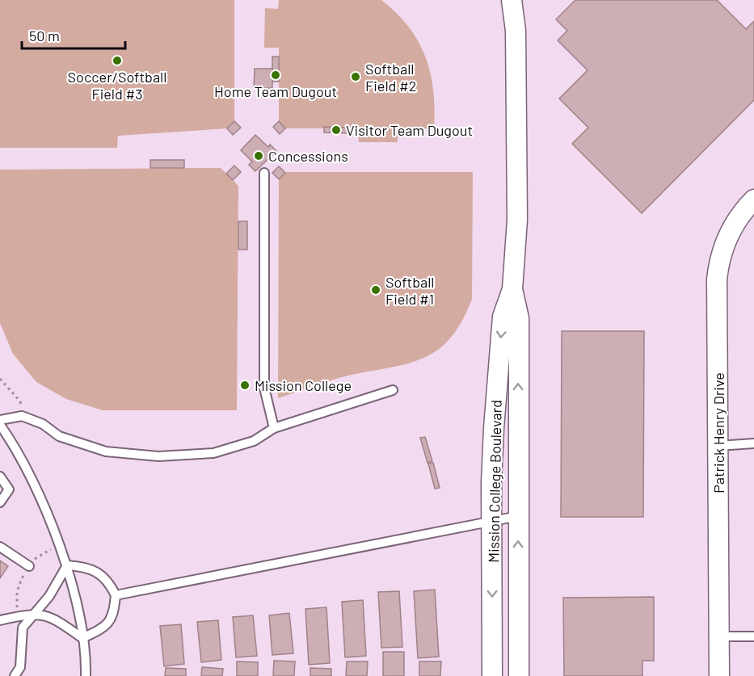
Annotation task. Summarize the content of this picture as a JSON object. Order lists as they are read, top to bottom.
{
  "streets": {
    "street": ["Patrick Henry Drive", "Mission College Boulevard"]
  },
  "places": [
    "Soccer/Softball Field #3",
    "Home Team Dugout",
    "Softball Field #2",
    "Visitor Team Dugout",
    "Concessions",
    "Softball Field #1",
    "Mission College"
  ],
  "scale_bar": "50 m"
}
